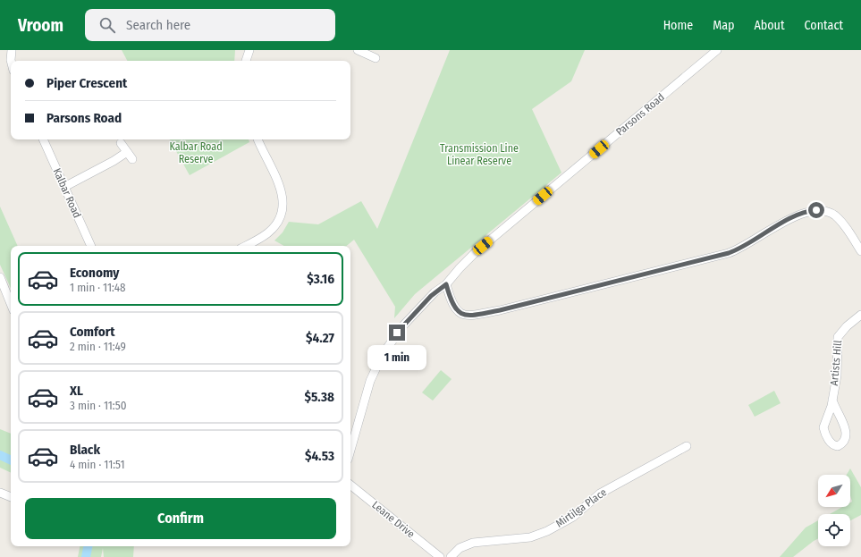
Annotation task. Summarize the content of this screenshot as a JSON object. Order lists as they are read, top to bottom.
{
  "streets": {
    "street": [
      "Parsons Road",
      "Kalbar Road",
      "Artists Hill",
      "Mirtilga Place",
      "Leane Drive"
    ]
  },
  "parks": ["Kalbar Road Reserve", "Transmission Line Linear Reserve"],
  "north": "bottom left",
  "page": {
    "header": "Vroom",
    "search": "Search here",
    "nav": [
      "Home",
      "Map",
      "About",
      "Contact"
    ],
    "banner": ["Piper Crescent", "Parsons Road"],
    "list": [
      {
        "name": "Economy",
        "note": "1 min · 11:48",
        "value": "$3.16"
      },
      {
        "name": "Comfort",
        "note": "2 min · 11:49",
        "value": "$4.27"
      },
      {
        "name": "XL",
        "note": "3 min · 11:50",
        "value": "$5.38"
      },
      {
        "name": "Black",
        "note": "4 min · 11:51",
        "value": "$4.53"
      }
    ],
    "bubble": "1 min",
    "buttons": "Confirm"
  }
}
